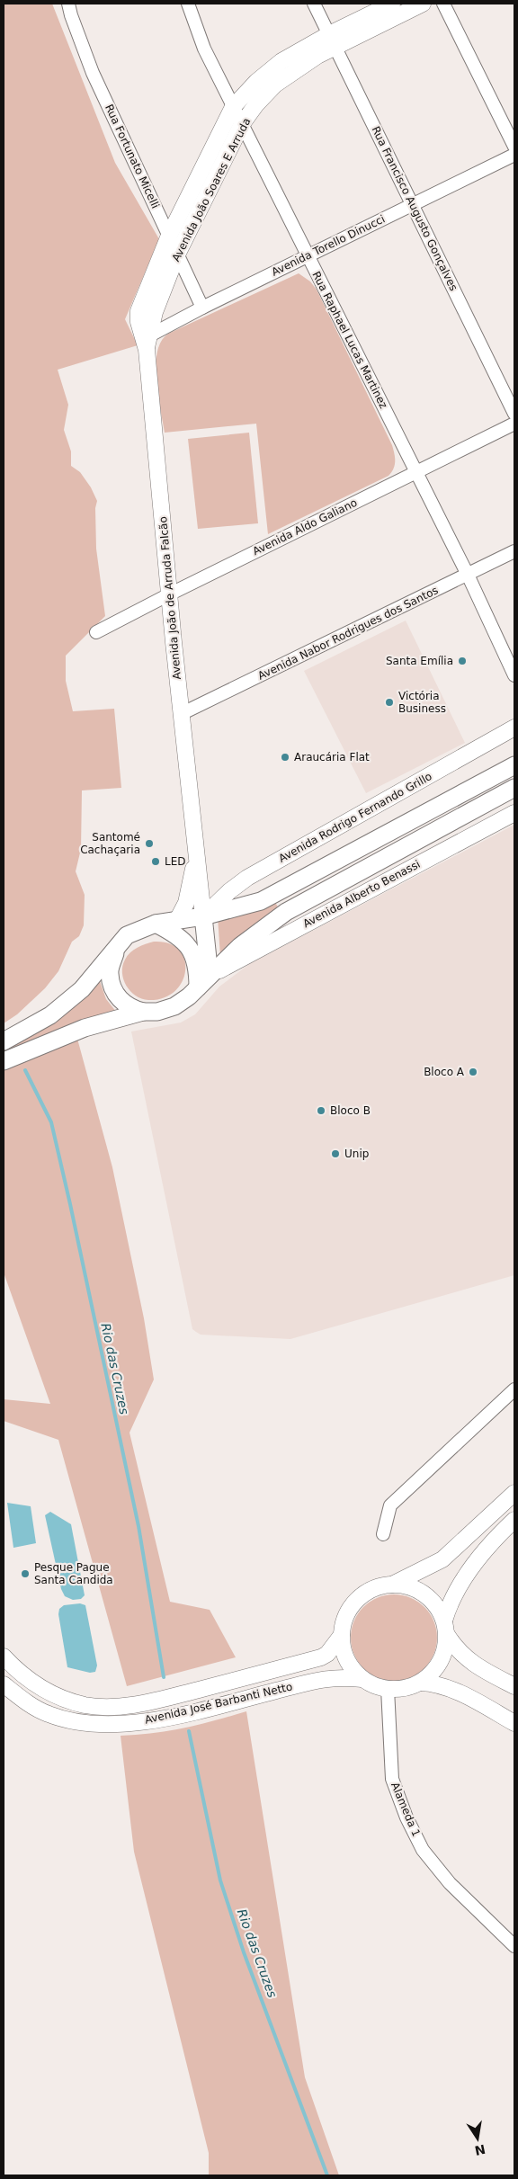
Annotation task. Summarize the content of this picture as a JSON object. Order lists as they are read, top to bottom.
{
  "streets": {
    "street": [
      "Rua Fortunato Micelli",
      "Avenida João Soares E Arruda",
      "Rua Francisco Augusto Gonçalves",
      "Avenida Torello Dinucci",
      "Rua Raphael Lucas Martinez",
      "Avenida Aldo Galiano",
      "Avenida João de Arruda Falcão",
      "Avenida Nabor Rodrigues dos Santos",
      "Avenida Rodrigo Fernando Grillo",
      "Avenida Alberto Benassi",
      "Avenida José Barbanti Netto",
      "Alameda 1"
    ]
  },
  "crossings": [
    ["Rua Fortunato Micelli", "Avenida João Soares E Arruda"],
    ["Rua Fortunato Micelli", "Avenida Torello Dinucci"],
    ["Avenida João Soares E Arruda", "Rua Francisco Augusto Gonçalves"],
    ["Avenida João Soares E Arruda", "Avenida Torello Dinucci"],
    ["Avenida João Soares E Arruda", "Rua Raphael Lucas Martinez"],
    ["Avenida João Soares E Arruda", "Avenida João de Arruda Falcão"],
    ["Rua Francisco Augusto Gonçalves", "Avenida Torello Dinucci"],
    ["Avenida Torello Dinucci", "Rua Raphael Lucas Martinez"],
    ["Avenida Torello Dinucci", "Avenida João de Arruda Falcão"],
    ["Rua Raphael Lucas Martinez", "Avenida Aldo Galiano"],
    ["Rua Raphael Lucas Martinez", "Avenida Nabor Rodrigues dos Santos"],
    ["Avenida Aldo Galiano", "Avenida João de Arruda Falcão"],
    ["Avenida João de Arruda Falcão", "Avenida Nabor Rodrigues dos Santos"],
    ["Avenida João de Arruda Falcão", "Avenida Rodrigo Fernando Grillo"],
    ["Avenida José Barbanti Netto", "Alameda 1"]
  ],
  "water": ["Rio das Cruzes"],
  "places": [
    "Santa Emília",
    "Victória Business",
    "Araucária Flat",
    "Santomé Cachaçaria",
    "LED",
    "Bloco A",
    "Bloco B",
    "Unip",
    "Pesque Pague Santa Candida"
  ],
  "north": "bottom"
}
